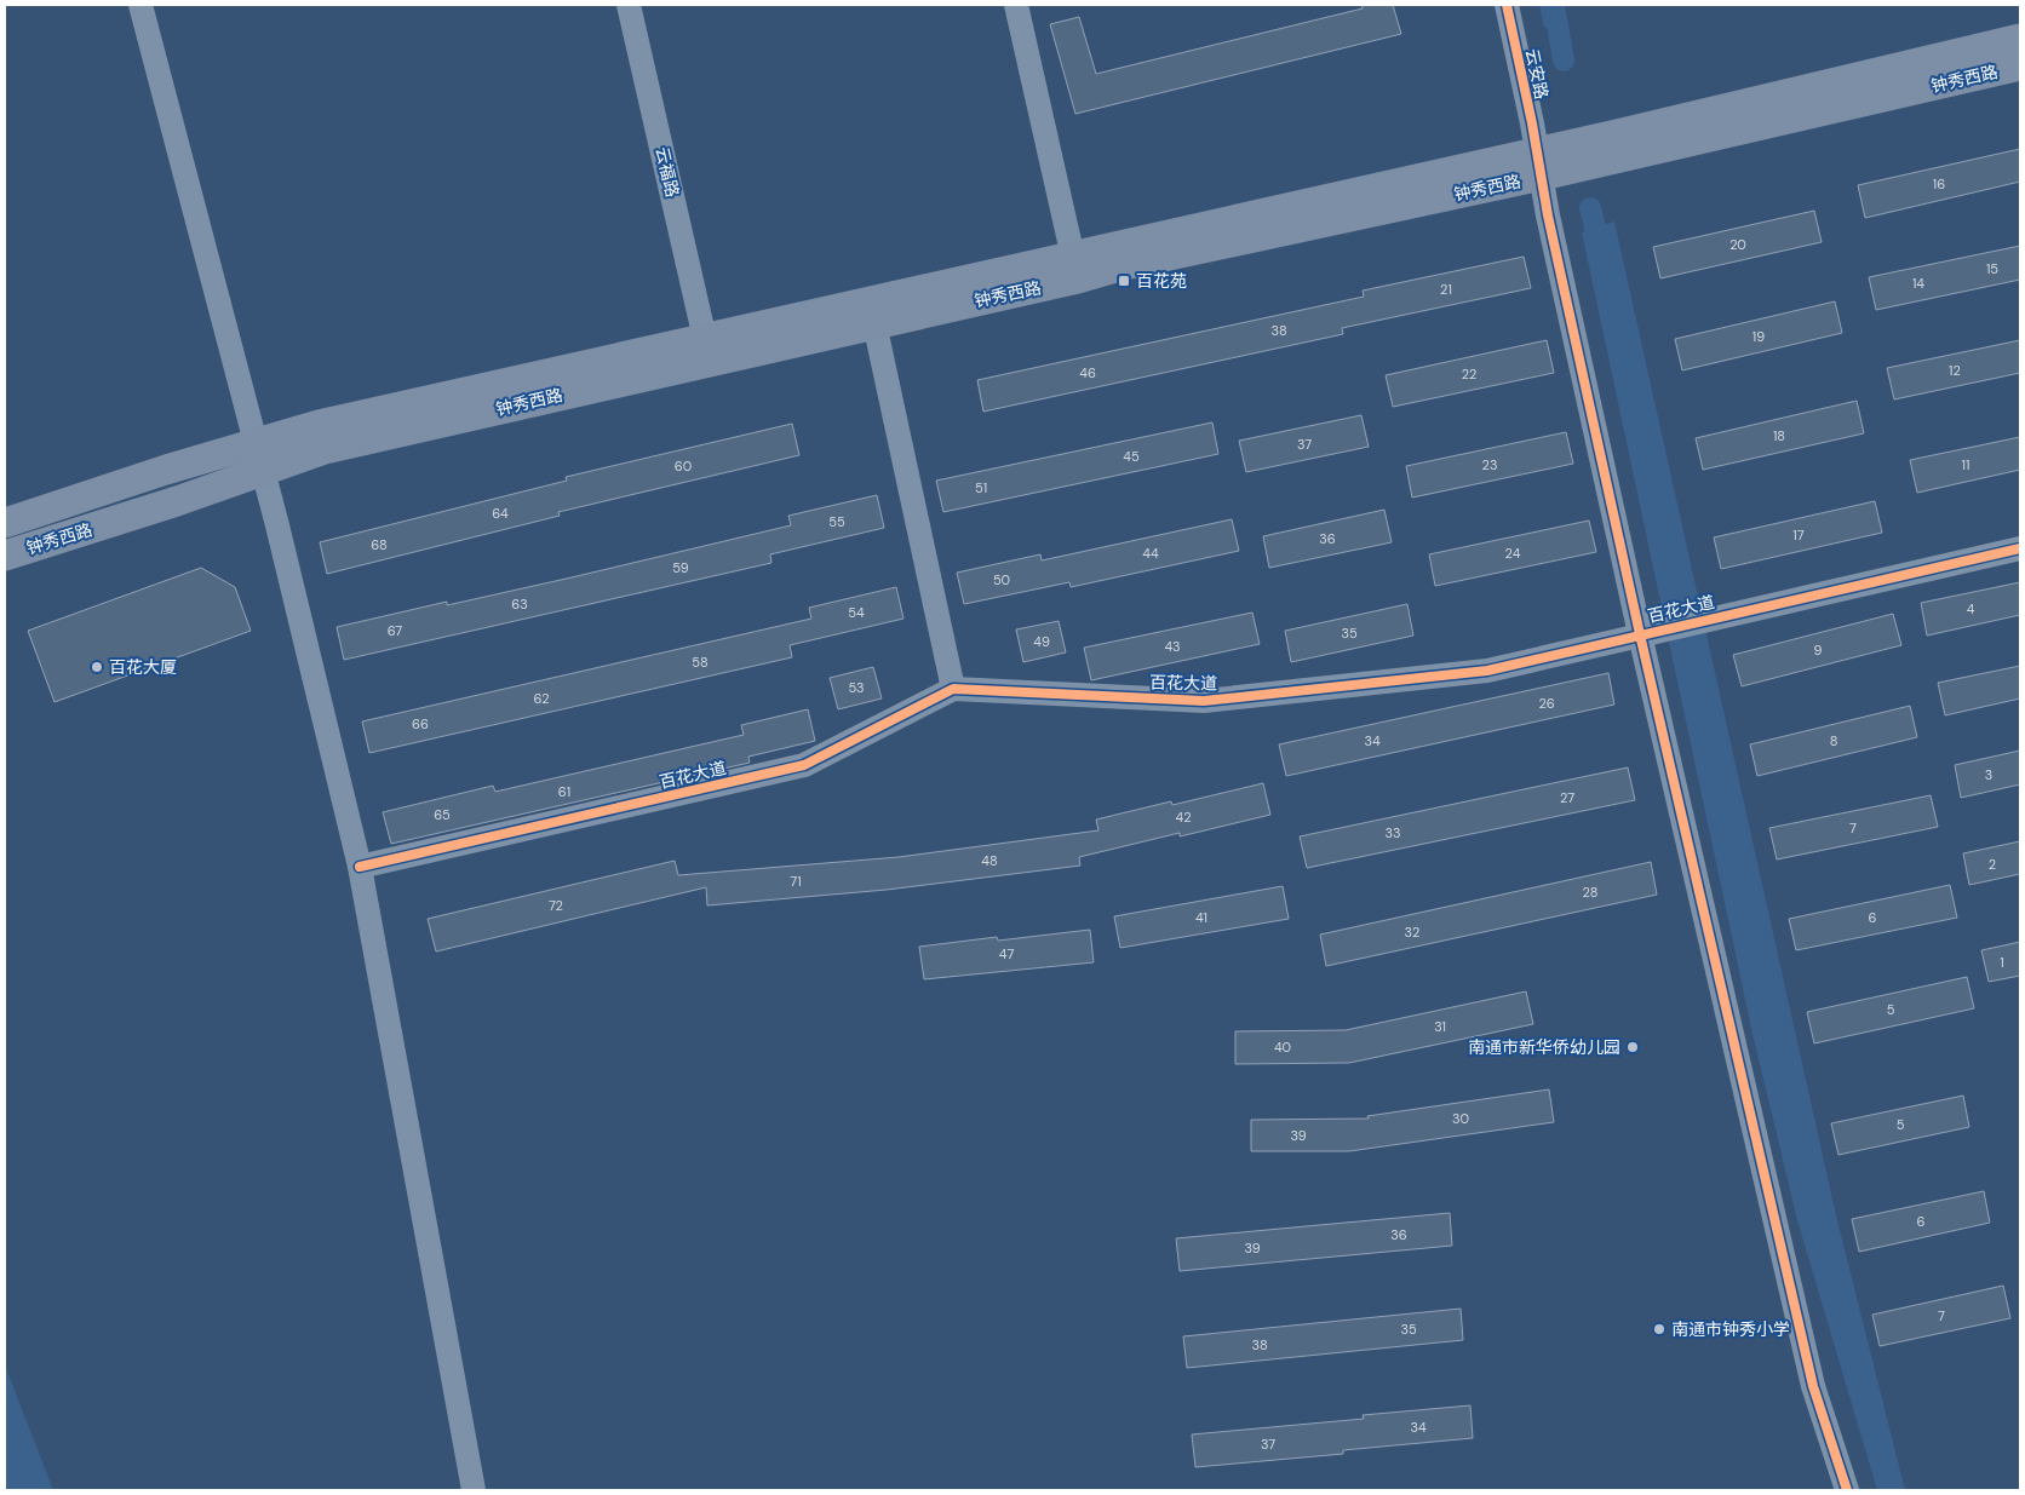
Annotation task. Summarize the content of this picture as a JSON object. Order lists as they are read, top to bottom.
{
  "streets": {
    "main road": ["钟秀西路"],
    "street": ["云安路", "云福路", "百花大道"]
  },
  "crossings": [
    ["云安路", "钟秀西路"],
    ["云安路", "百花大道"],
    ["钟秀西路", "云福路"]
  ],
  "places": {
    "transit": ["百花苑"],
    "other": ["百花大厦", "南通市新华侨幼儿园", "南通市钟秀小学"]
  },
  "house_numbers": [
    "16",
    "20",
    "15",
    "14",
    "21",
    "38",
    "19",
    "12",
    "46",
    "22",
    "18",
    "37",
    "45",
    "23",
    "11",
    "60",
    "51",
    "64",
    "55",
    "17",
    "36",
    "68",
    "44",
    "24",
    "59",
    "50",
    "63",
    "4",
    "54",
    "67",
    "35",
    "49",
    "43",
    "9",
    "58",
    "53",
    "62",
    "26",
    "66",
    "34",
    "8",
    "3",
    "61",
    "27",
    "65",
    "42",
    "7",
    "33",
    "48",
    "2",
    "71",
    "28",
    "72",
    "41",
    "6",
    "32",
    "47",
    "1",
    "5",
    "31",
    "40",
    "30",
    "5",
    "39",
    "6",
    "36",
    "39",
    "7",
    "35",
    "38",
    "34",
    "37"
  ]
}
